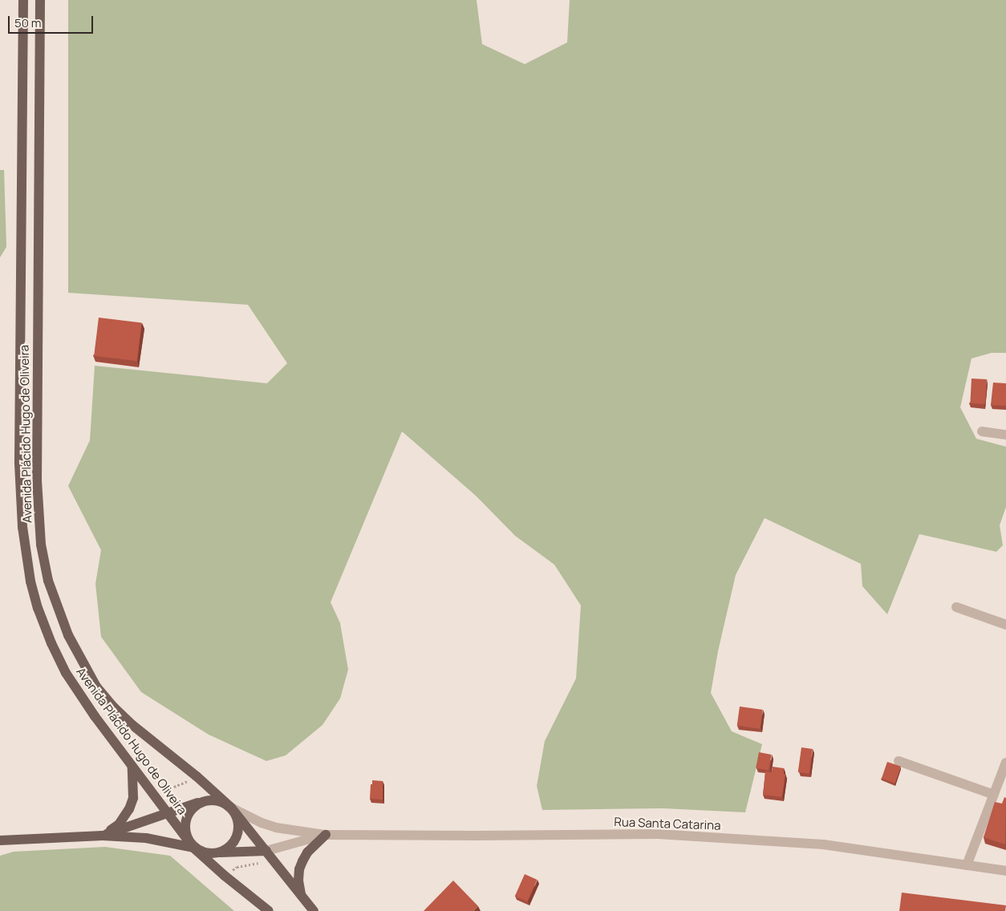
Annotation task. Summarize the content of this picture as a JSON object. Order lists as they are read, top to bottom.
{
  "streets": {
    "main road": ["Avenida Plácido Hugo de Oliveira", "Rua Santa Catarina"]
  },
  "crossings": [
    ["Avenida Plácido Hugo de Oliveira", "Rua Santa Catarina"]
  ],
  "scale_bar": "50 m"
}
